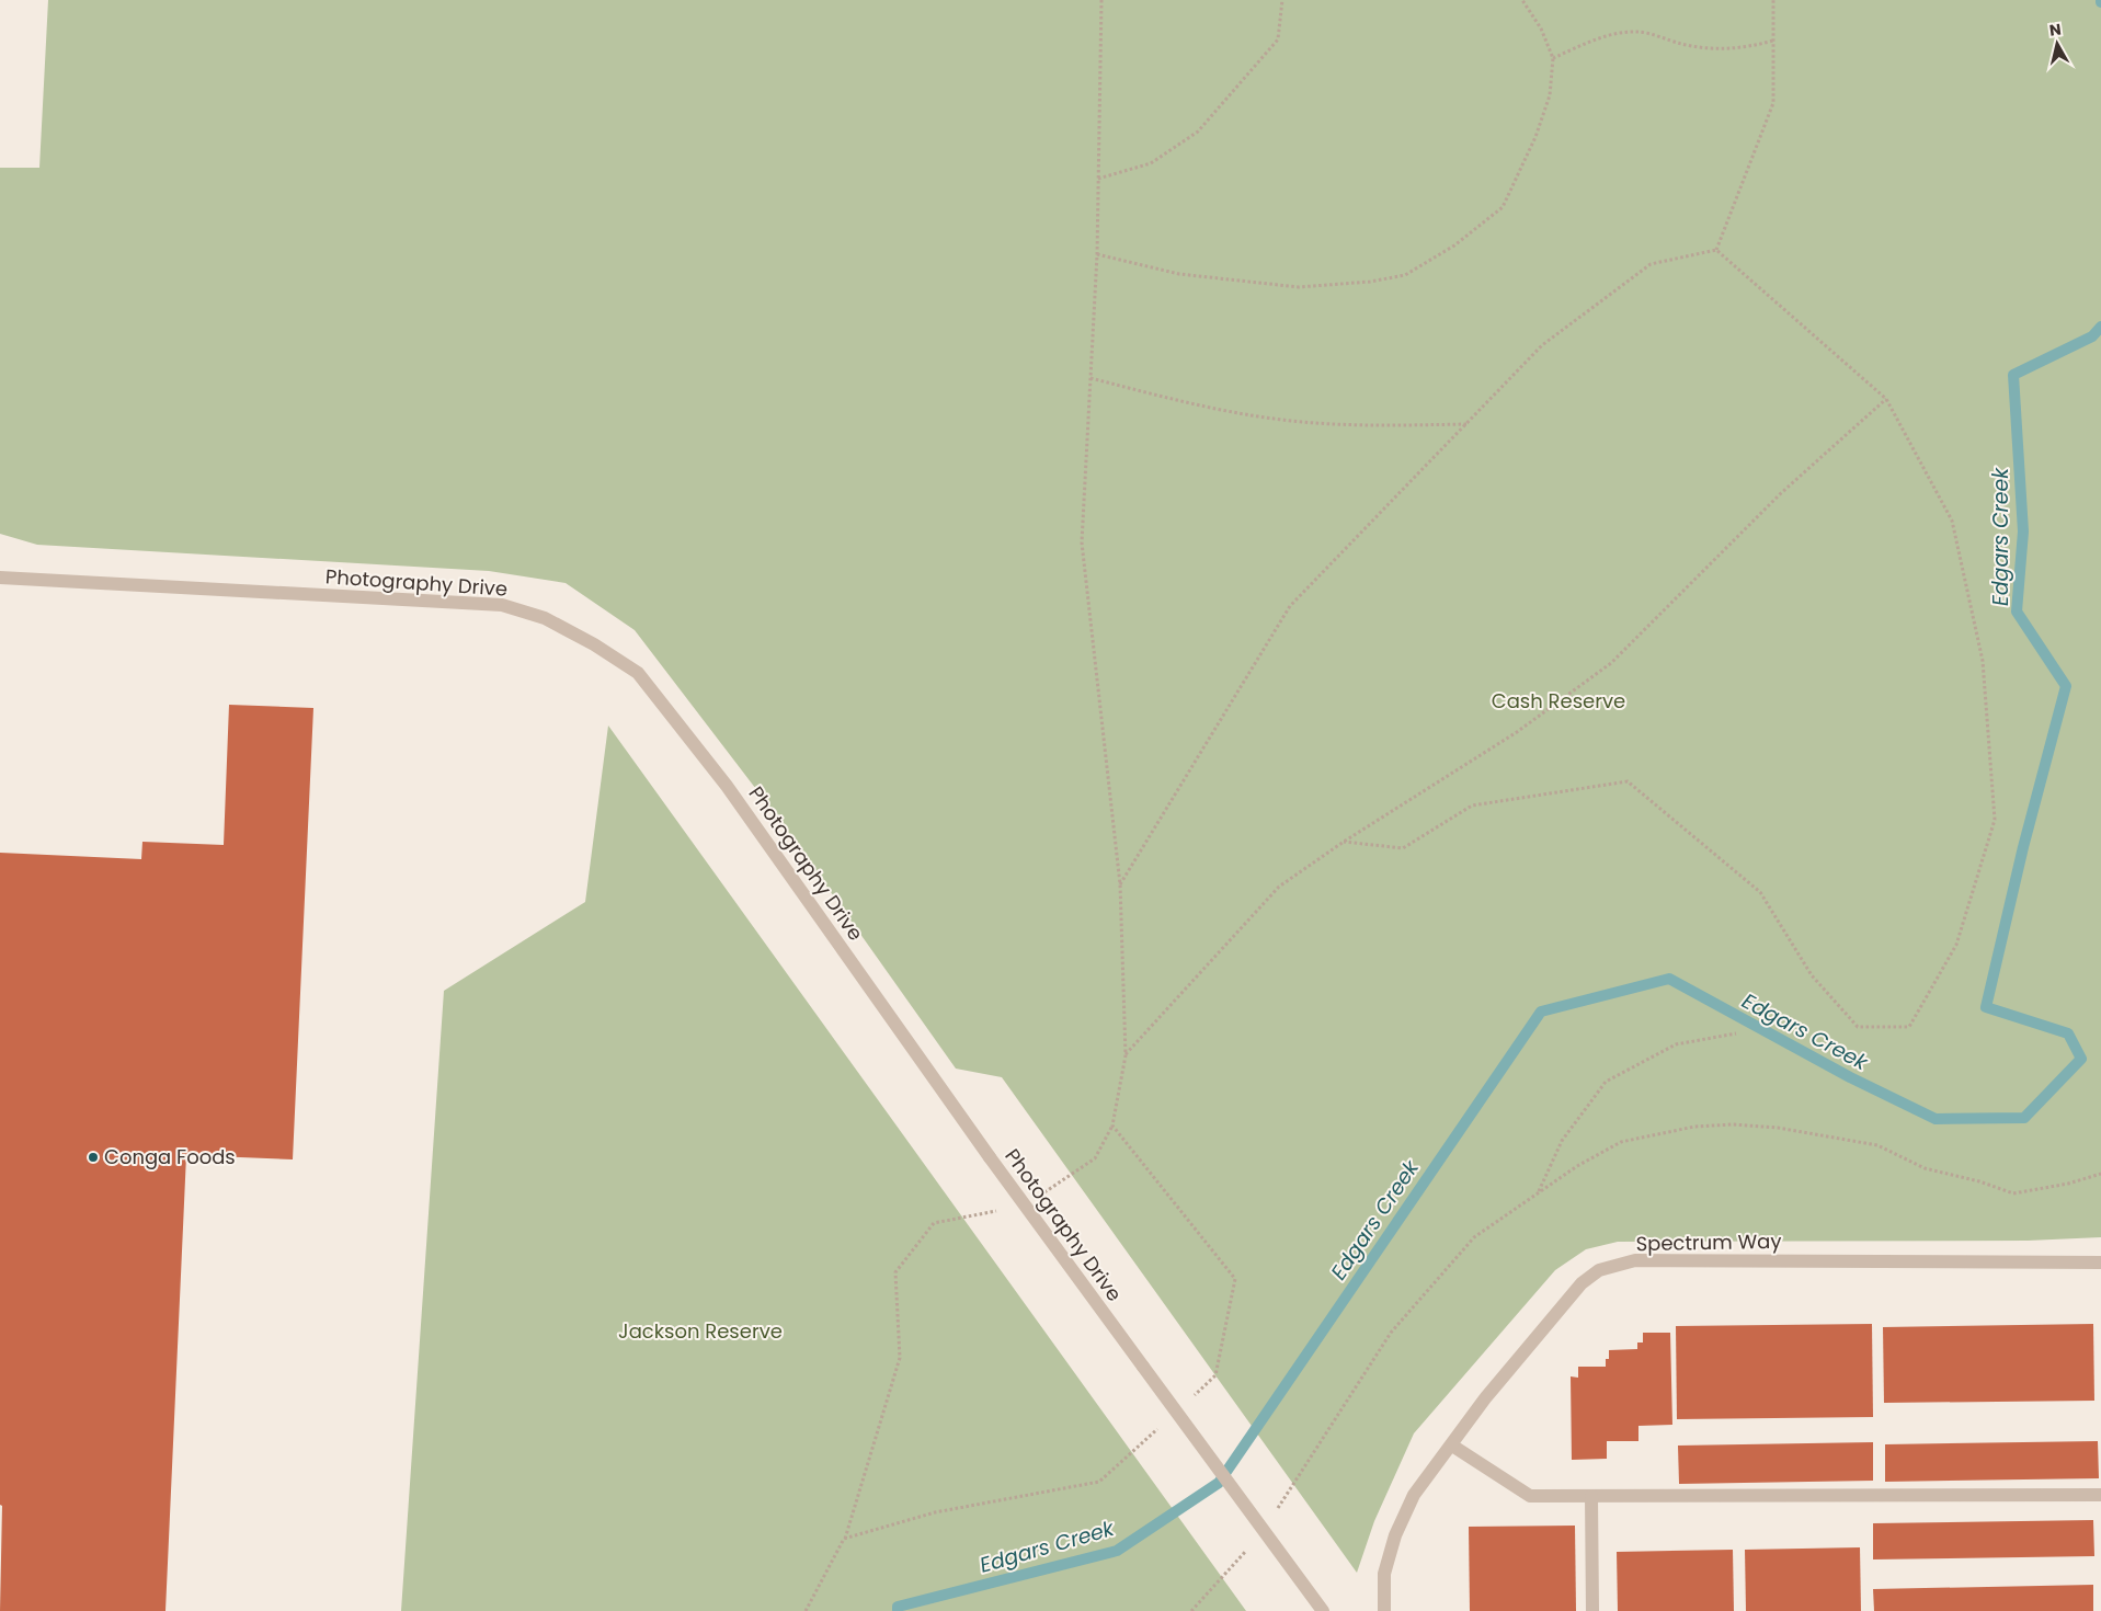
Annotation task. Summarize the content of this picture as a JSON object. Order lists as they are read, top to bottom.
{
  "streets": {
    "street": ["Photography Drive", "Spectrum Way"]
  },
  "water": ["Edgars Creek"],
  "parks": ["Cash Reserve", "Jackson Reserve"],
  "places": ["Conga Foods"],
  "north": "top"
}
